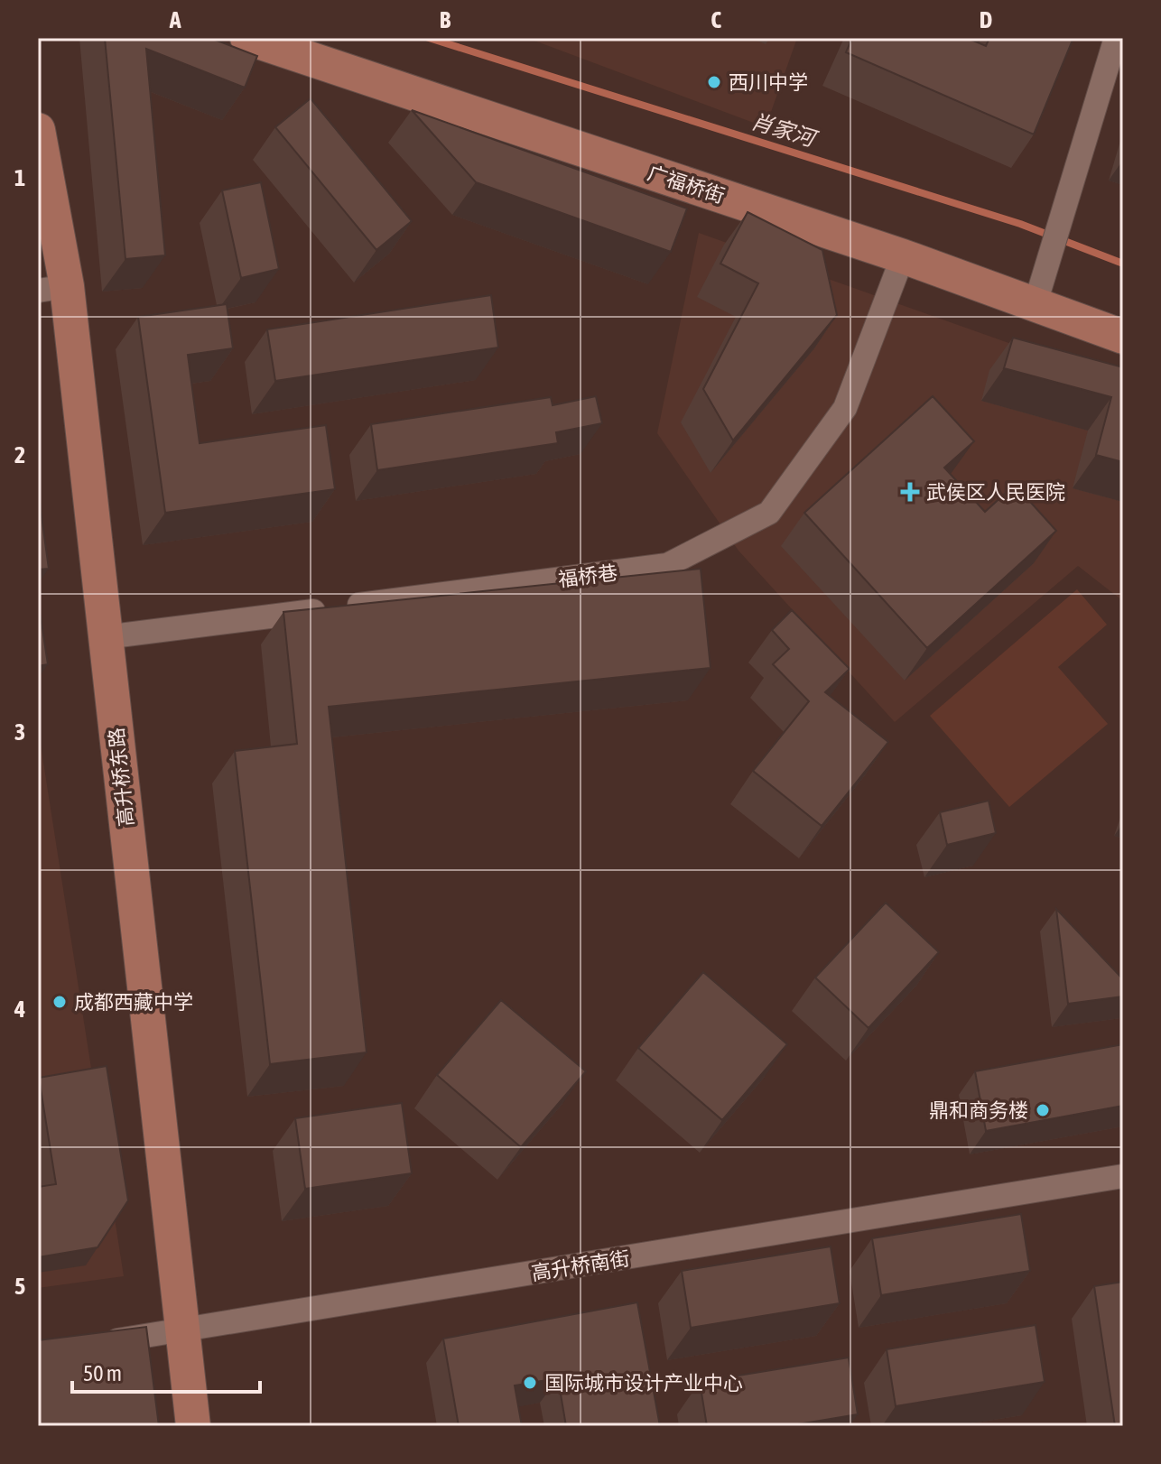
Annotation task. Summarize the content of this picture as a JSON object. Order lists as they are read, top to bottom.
{
  "streets": {
    "street": [
      "广福桥街",
      "福桥巷",
      "高升桥东路",
      "高升桥南街"
    ]
  },
  "crossings": [
    ["广福桥街", "福桥巷"],
    ["福桥巷", "高升桥东路"],
    ["高升桥东路", "高升桥南街"]
  ],
  "water": ["肖家河"],
  "places": {
    "other": [
      "西川中学",
      "成都西藏中学",
      "鼎和商务楼",
      "国际城市设计产业中心"
    ],
    "health": ["武侯区人民医院"]
  },
  "scale_bar": "50 m",
  "grid": {
    "columns": [
      "A",
      "B",
      "C",
      "D"
    ],
    "rows": [
      "1",
      "2",
      "3",
      "4",
      "5"
    ]
  }
}
